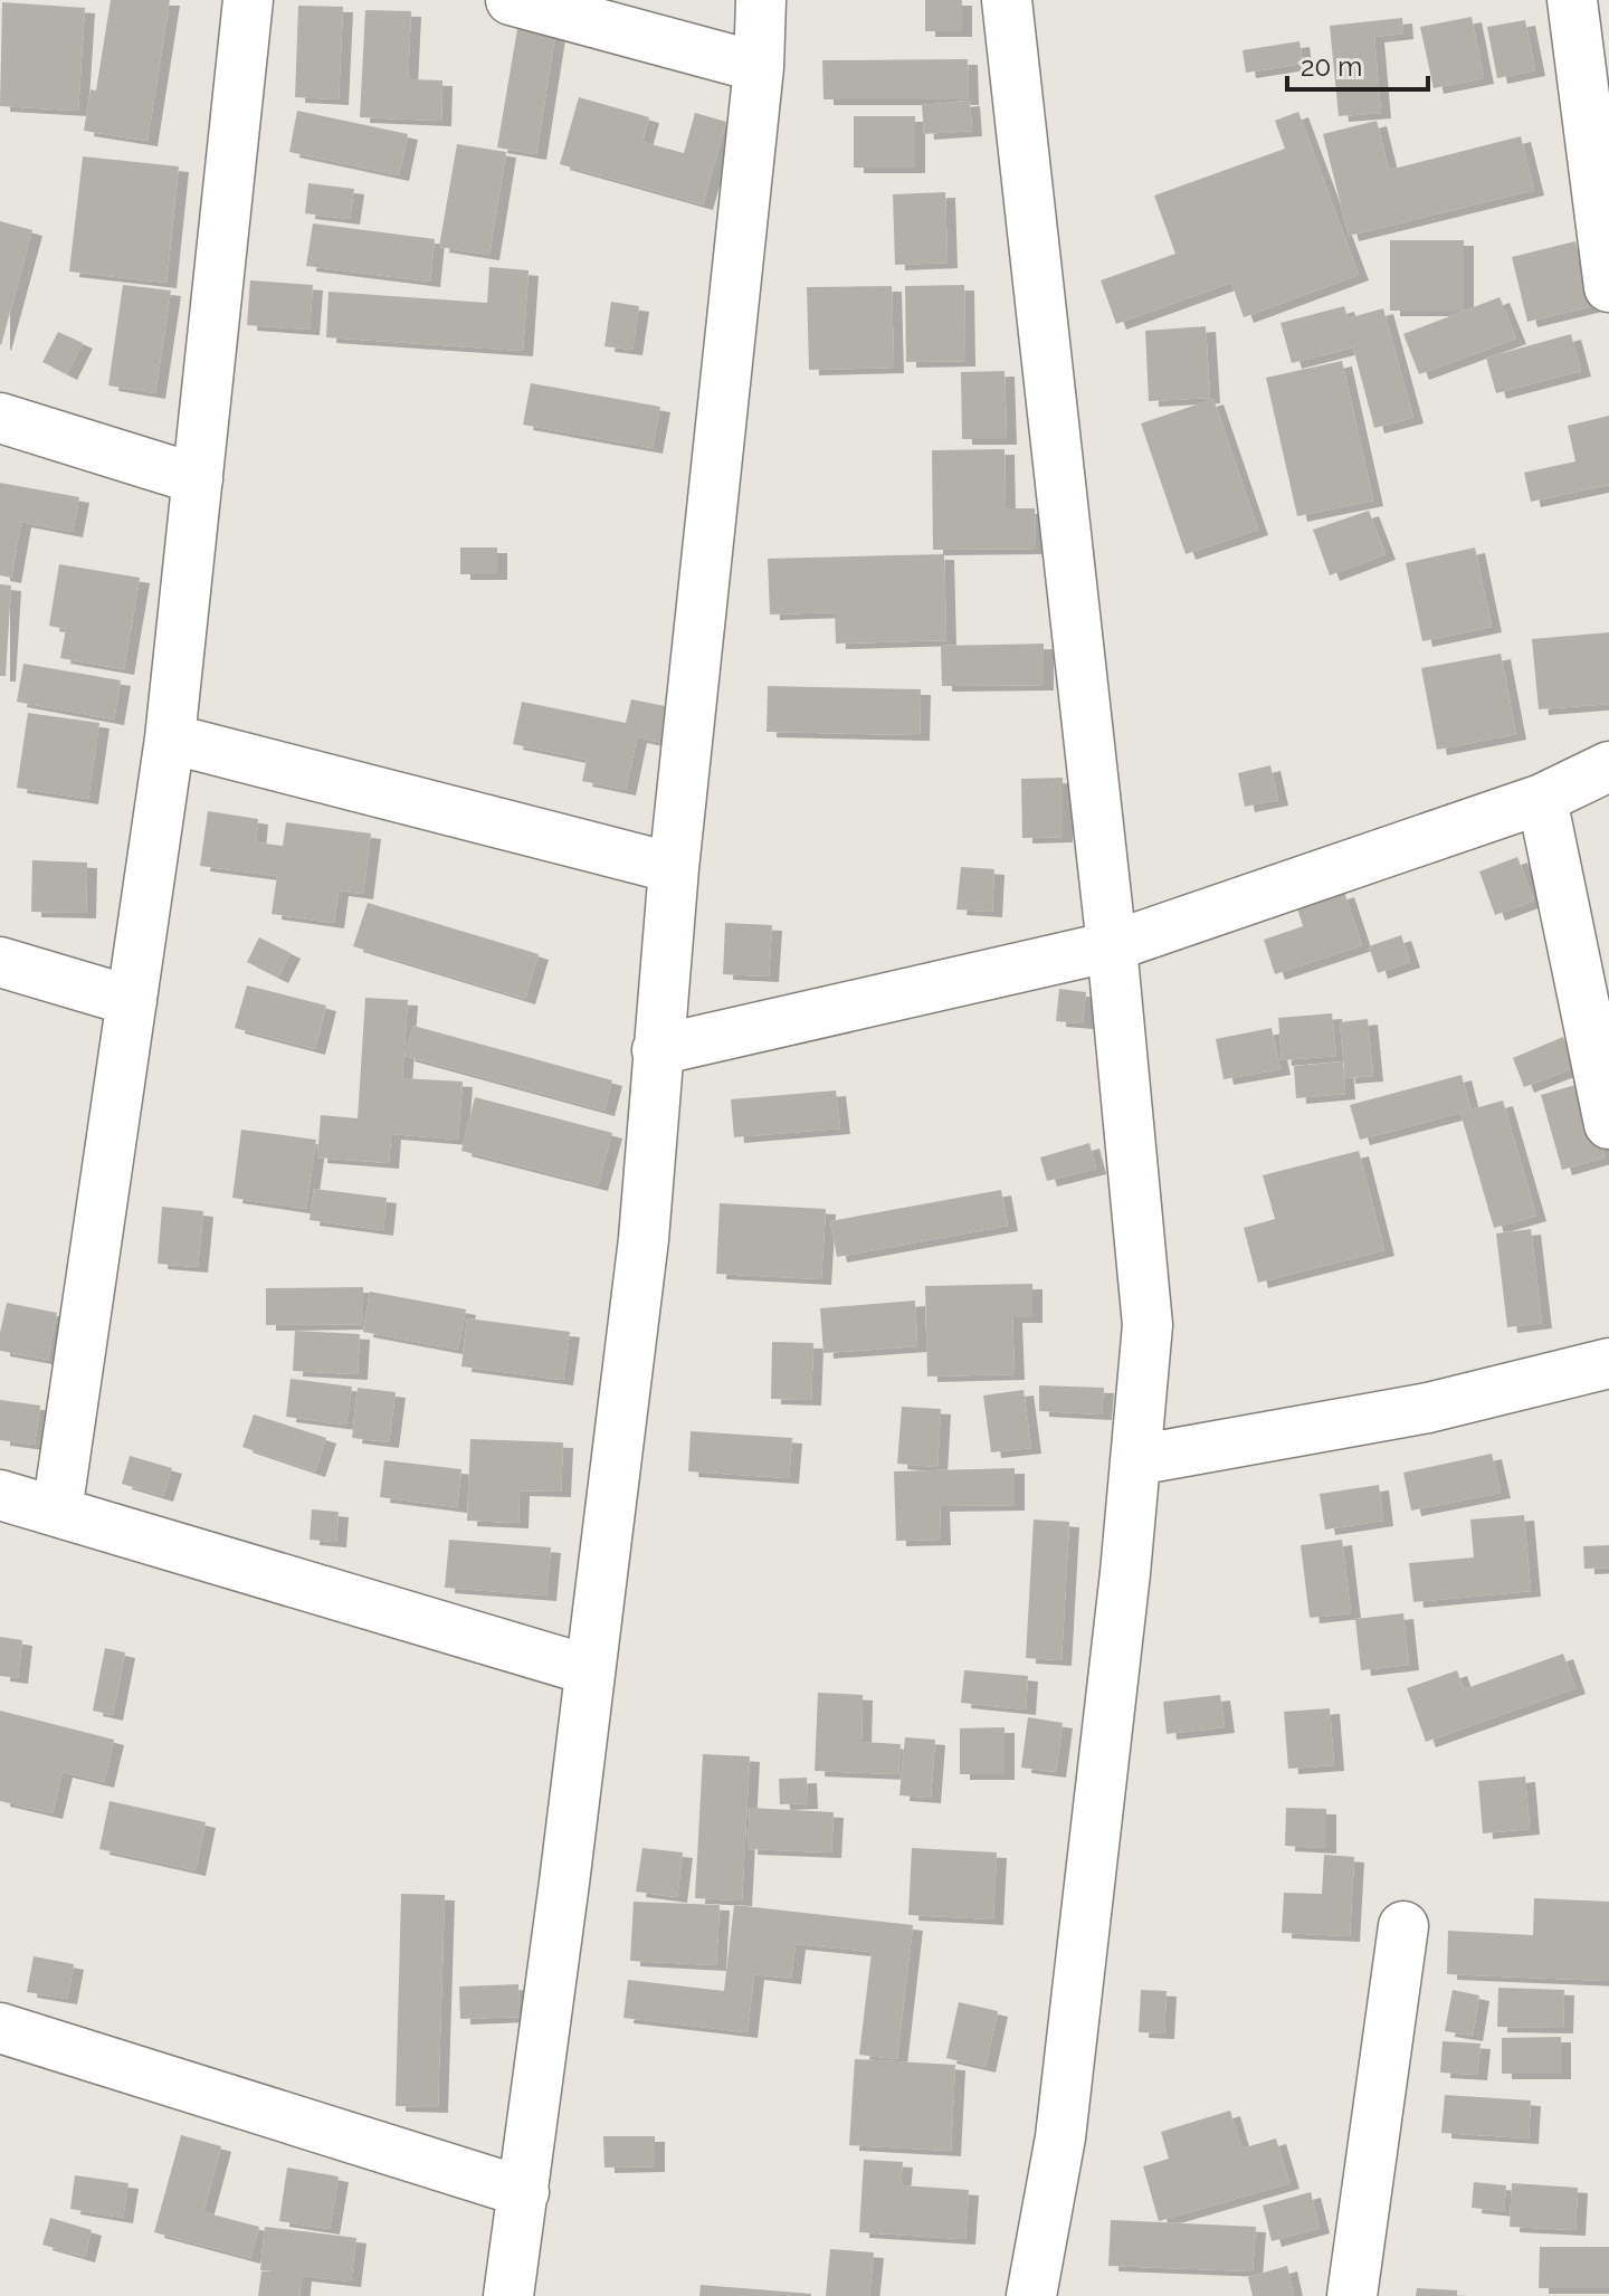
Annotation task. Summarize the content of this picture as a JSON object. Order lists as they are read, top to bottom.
{
  "scale_bar": "20 m"
}
